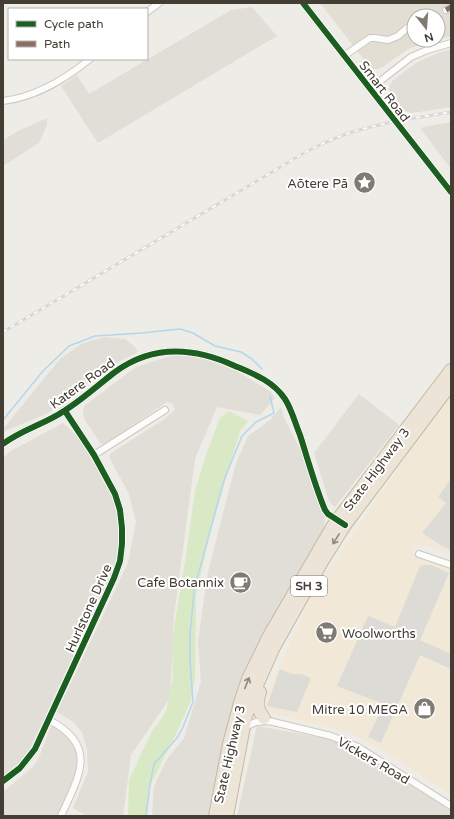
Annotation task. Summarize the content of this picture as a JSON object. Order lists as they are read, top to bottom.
{
  "streets": {
    "highway": ["State Highway 3", "SH 3"],
    "street": [
      "Smart Road",
      "Katere Road",
      "Hurlstone Drive",
      "Vickers Road"
    ]
  },
  "crossings": [
    ["Katere Road", "State Highway 3"],
    ["Katere Road", "Hurlstone Drive"],
    ["State Highway 3", "Vickers Road"]
  ],
  "places": {
    "place": ["Aōtere Pā"],
    "cafe": ["Cafe Botannix"],
    "supermarket": ["Woolworths"],
    "shop": ["Mitre 10 MEGA"]
  },
  "legend": ["Cycle path", "Path"],
  "north": "bottom"
}
